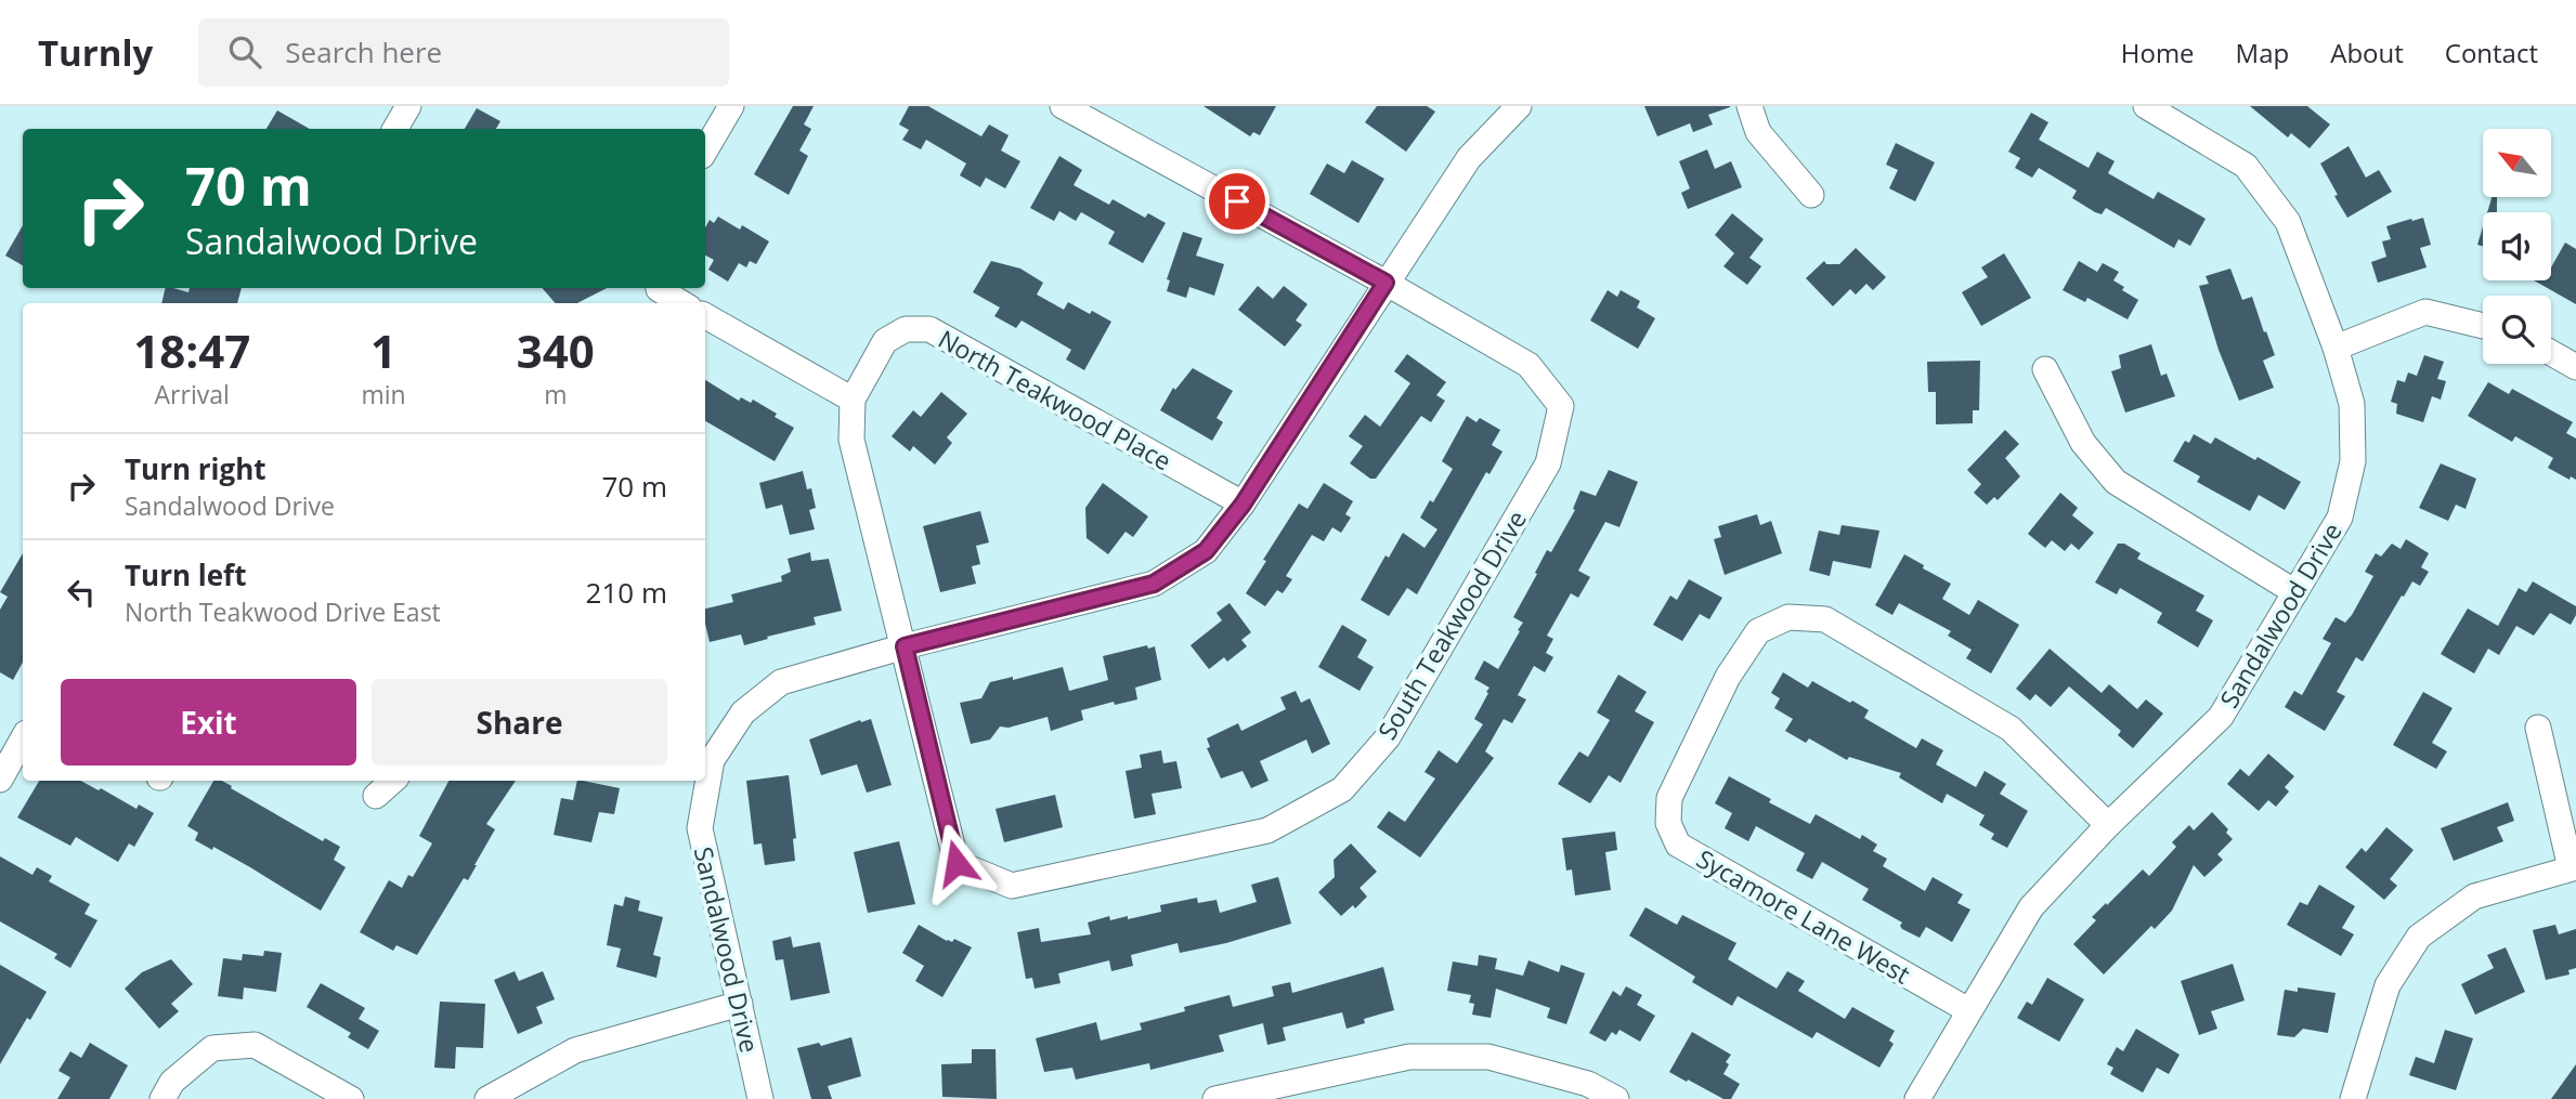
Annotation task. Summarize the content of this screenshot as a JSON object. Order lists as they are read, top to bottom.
{
  "streets": {
    "street": [
      "North Teakwood Place",
      "Sandalwood Drive",
      "South Teakwood Drive",
      "Sycamore Lane West"
    ]
  },
  "crossings": [
    ["North Teakwood Place", "Sandalwood Drive"],
    ["Sandalwood Drive", "South Teakwood Drive"],
    ["Sandalwood Drive", "Sycamore Lane West"]
  ],
  "north": "top left",
  "page": {
    "header": "Turnly",
    "search": "Search here",
    "nav": [
      "Home",
      "Map",
      "About",
      "Contact"
    ],
    "turn": ["70 m", "Sandalwood Drive"],
    "eta": [
      "18:47",
      "Arrival",
      "1",
      "min",
      "340",
      "m"
    ],
    "list": [
      {
        "name": "Turn right",
        "note": "Sandalwood Drive",
        "value": "70 m"
      },
      {
        "name": "Turn left",
        "note": "North Teakwood Drive East",
        "value": "210 m"
      }
    ],
    "buttons": ["Exit", "Share"]
  }
}
